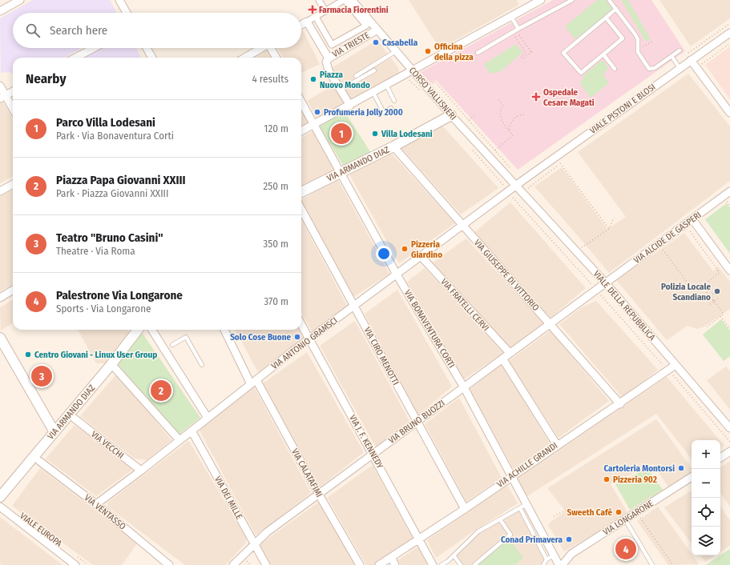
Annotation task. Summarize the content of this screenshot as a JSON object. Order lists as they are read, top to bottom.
{
  "streets": {
    "street": [
      "VIA TRIESTE",
      "CORSO VALLISNERI",
      "VIALE PISTONI E BLOSI",
      "VIA ARMANDO DIAZ",
      "VIA ALCIDE DE GASPERI",
      "VIA GIUSEPPE DI VITTORIO",
      "VIA FRATELLI CERVI",
      "VIALE DELLA REPUBBLICA",
      "VIA BONAVENTURA CORTI",
      "VIA ANTONIO GRAMSCI",
      "VIA CIRO MENOTTI",
      "VIA BRUNO BUOZZI",
      "VIA J. F. KENNEDY",
      "VIA VECCHI",
      "VIA ACHILLE GRANDI",
      "VIA CALATAFIMI",
      "VIA DEI MILLE",
      "VIA VENTASSO",
      "VIA LONGARONE",
      "VIALE EUROPA"
    ]
  },
  "crossings": [
    ["VIA TRIESTE", "CORSO VALLISNERI"],
    ["CORSO VALLISNERI", "VIALE PISTONI E BLOSI"],
    ["CORSO VALLISNERI", "VIA ARMANDO DIAZ"],
    ["CORSO VALLISNERI", "VIALE DELLA REPUBBLICA"],
    ["CORSO VALLISNERI", "VIA ANTONIO GRAMSCI"],
    ["VIALE PISTONI E BLOSI", "VIALE DELLA REPUBBLICA"],
    ["VIALE PISTONI E BLOSI", "VIA ANTONIO GRAMSCI"],
    ["VIA ARMANDO DIAZ", "VIA GIUSEPPE DI VITTORIO"],
    ["VIA ARMANDO DIAZ", "VIA BONAVENTURA CORTI"],
    ["VIA ALCIDE DE GASPERI", "VIALE DELLA REPUBBLICA"],
    ["VIA ALCIDE DE GASPERI", "VIA BRUNO BUOZZI"],
    ["VIA GIUSEPPE DI VITTORIO", "VIA ANTONIO GRAMSCI"],
    ["VIA GIUSEPPE DI VITTORIO", "VIA BRUNO BUOZZI"],
    ["VIA GIUSEPPE DI VITTORIO", "VIA ACHILLE GRANDI"],
    ["VIA FRATELLI CERVI", "VIA ANTONIO GRAMSCI"],
    ["VIA FRATELLI CERVI", "VIA BRUNO BUOZZI"],
    ["VIALE DELLA REPUBBLICA", "VIA ANTONIO GRAMSCI"],
    ["VIALE DELLA REPUBBLICA", "VIA BRUNO BUOZZI"],
    ["VIALE DELLA REPUBBLICA", "VIA ACHILLE GRANDI"],
    ["VIA BONAVENTURA CORTI", "VIA ANTONIO GRAMSCI"],
    ["VIA BONAVENTURA CORTI", "VIA BRUNO BUOZZI"],
    ["VIA BONAVENTURA CORTI", "VIA ACHILLE GRANDI"],
    ["VIA BONAVENTURA CORTI", "VIA LONGARONE"],
    ["VIA ANTONIO GRAMSCI", "VIA CIRO MENOTTI"],
    ["VIA ANTONIO GRAMSCI", "VIA J. F. KENNEDY"],
    ["VIA ANTONIO GRAMSCI", "VIA VECCHI"],
    ["VIA ANTONIO GRAMSCI", "VIA CALATAFIMI"],
    ["VIA ANTONIO GRAMSCI", "VIA DEI MILLE"],
    ["VIA ANTONIO GRAMSCI", "VIA VENTASSO"],
    ["VIA CIRO MENOTTI", "VIA BRUNO BUOZZI"],
    ["VIA CIRO MENOTTI", "VIA ACHILLE GRANDI"],
    ["VIA BRUNO BUOZZI", "VIA J. F. KENNEDY"],
    ["VIA BRUNO BUOZZI", "VIA CALATAFIMI"],
    ["VIA BRUNO BUOZZI", "VIA DEI MILLE"],
    ["VIA J. F. KENNEDY", "VIA ACHILLE GRANDI"]
  ],
  "places": {
    "health": ["Farmacia Fiorentini", "Ospedale Cesare Magati"],
    "other": [
      "Casabella",
      "Officina della pizza",
      "Piazza Nuovo Mondo",
      "Profumeria Jolly 2000",
      "Villa Lodesani",
      "Pizzeria Giardino",
      "Polizia Locale Scandiano",
      "Solo Cose Buone",
      "Centro Giovani - Linux User Group",
      "Cartoleria Montorsi",
      "Pizzeria 902",
      "Sweeth Cafè",
      "Conad Primavera"
    ]
  },
  "page": {
    "search": "Search here",
    "heading": ["Nearby", "4 results"],
    "list": [
      {
        "mark": "1",
        "name": "Parco Villa Lodesani",
        "note": "Park · Via Bonaventura Corti",
        "value": "120 m"
      },
      {
        "mark": "2",
        "name": "Piazza Papa Giovanni XXIII",
        "note": "Park · Piazza Giovanni XXIII",
        "value": "250 m"
      },
      {
        "mark": "3",
        "name": "Teatro \"Bruno Casini\"",
        "note": "Theatre · Via Roma",
        "value": "350 m"
      },
      {
        "mark": "4",
        "name": "Palestrone Via Longarone",
        "note": "Sports · Via Longarone",
        "value": "370 m"
      }
    ],
    "pins": [
      "1",
      "3",
      "2",
      "4"
    ],
    "map_buttons": ["+", "−"]
  }
}
